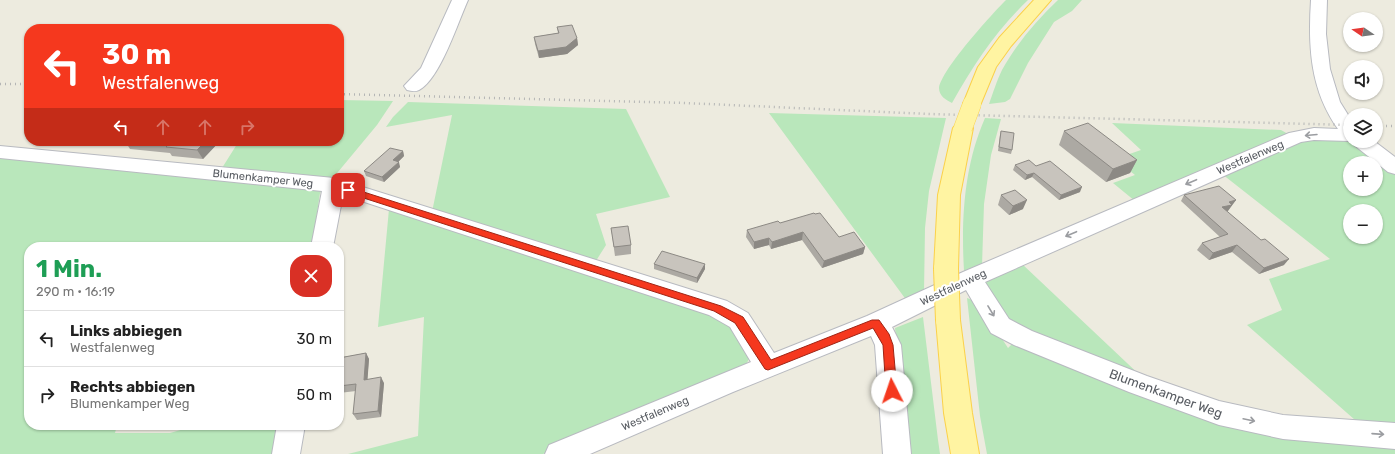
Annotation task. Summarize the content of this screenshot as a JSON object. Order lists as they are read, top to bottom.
{
  "streets": {
    "street": ["Westfalenweg", "Blumenkamper Weg"]
  },
  "crossings": [
    ["Westfalenweg", "Blumenkamper Weg"]
  ],
  "one_way": ["Westfalenweg", "Blumenkamper Weg"],
  "north": "left",
  "page": {
    "map_buttons": ["+", "−"],
    "turn": ["30 m", "Westfalenweg"],
    "heading": ["1 Min.", "290 m · 16:19"],
    "list": [
      {
        "name": "Links abbiegen",
        "note": "Westfalenweg",
        "value": "30 m"
      },
      {
        "name": "Rechts abbiegen",
        "note": "Blumenkamper Weg",
        "value": "50 m"
      }
    ]
  }
}
